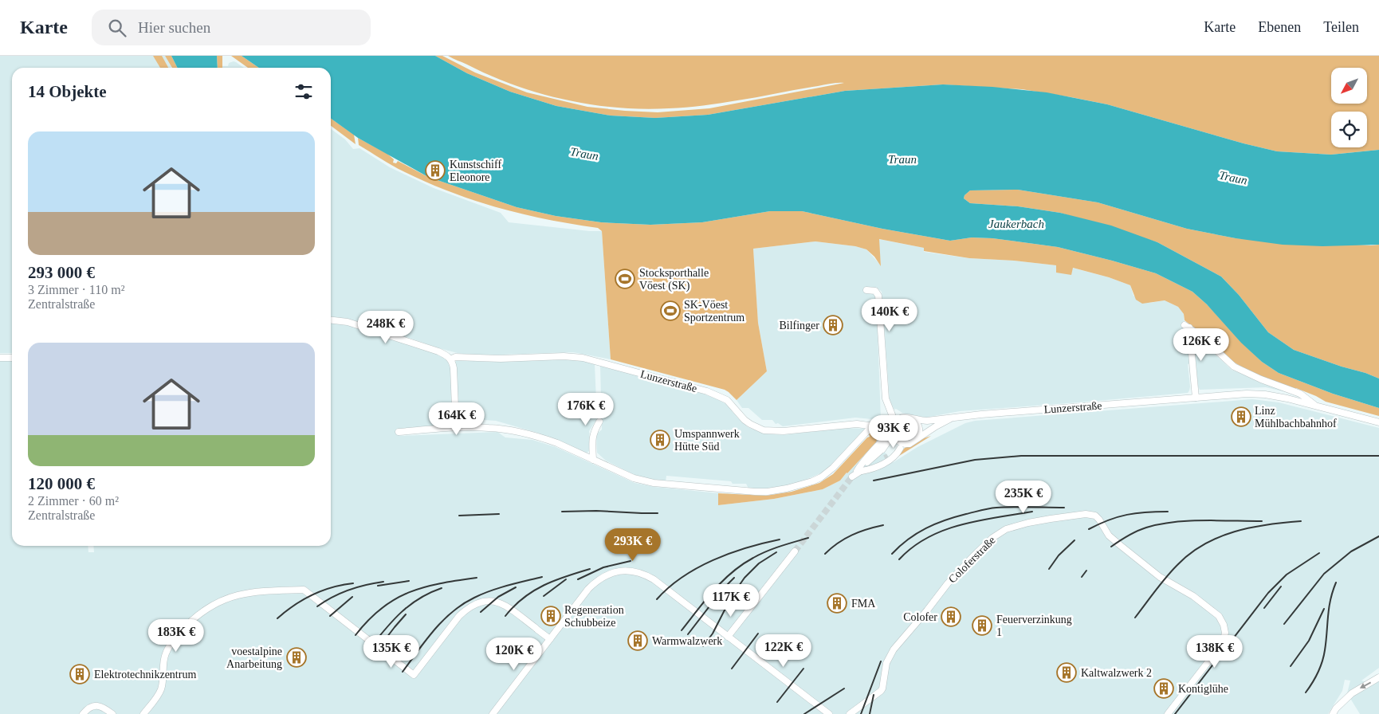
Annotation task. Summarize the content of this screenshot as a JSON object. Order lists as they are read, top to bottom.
{
  "streets": {
    "street": ["Lunzerstraße", "Coloferstraße"]
  },
  "water": ["Traun", "Jaukerbach"],
  "places": {
    "building": [
      "Kunstschiff Eleonore",
      "Bilfinger",
      "Linz Mühlbachbahnhof",
      "Umspannwerk Hütte Süd",
      "FMA",
      "Regeneration Schubbeize",
      "Colofer",
      "Feuerverzinkung 1",
      "Warmwalzwerk",
      "voestalpine Anarbeitung",
      "Kaltwalzwerk 2",
      "Elektrotechnikzentrum",
      "Kontiglühe"
    ],
    "sports": ["Stocksporthalle Vöest (SK)", "SK-Vöest Sportzentrum"]
  },
  "north": "bottom left",
  "page": {
    "header": "Karte",
    "search": "Hier suchen",
    "nav": ["Karte", "Ebenen", "Teilen"],
    "heading": "14 Objekte",
    "list": [
      {
        "name": "293 000 €",
        "note": "3 Zimmer · 110 m² · Zentralstraße"
      },
      {
        "name": "120 000 €",
        "note": "2 Zimmer · 60 m² · Zentralstraße"
      }
    ],
    "price": [
      "140K €",
      "248K €",
      "126K €",
      "176K €",
      "164K €",
      "93K €",
      "235K €",
      "293K €",
      "117K €",
      "183K €",
      "122K €",
      "135K €",
      "138K €",
      "120K €"
    ]
  }
}
